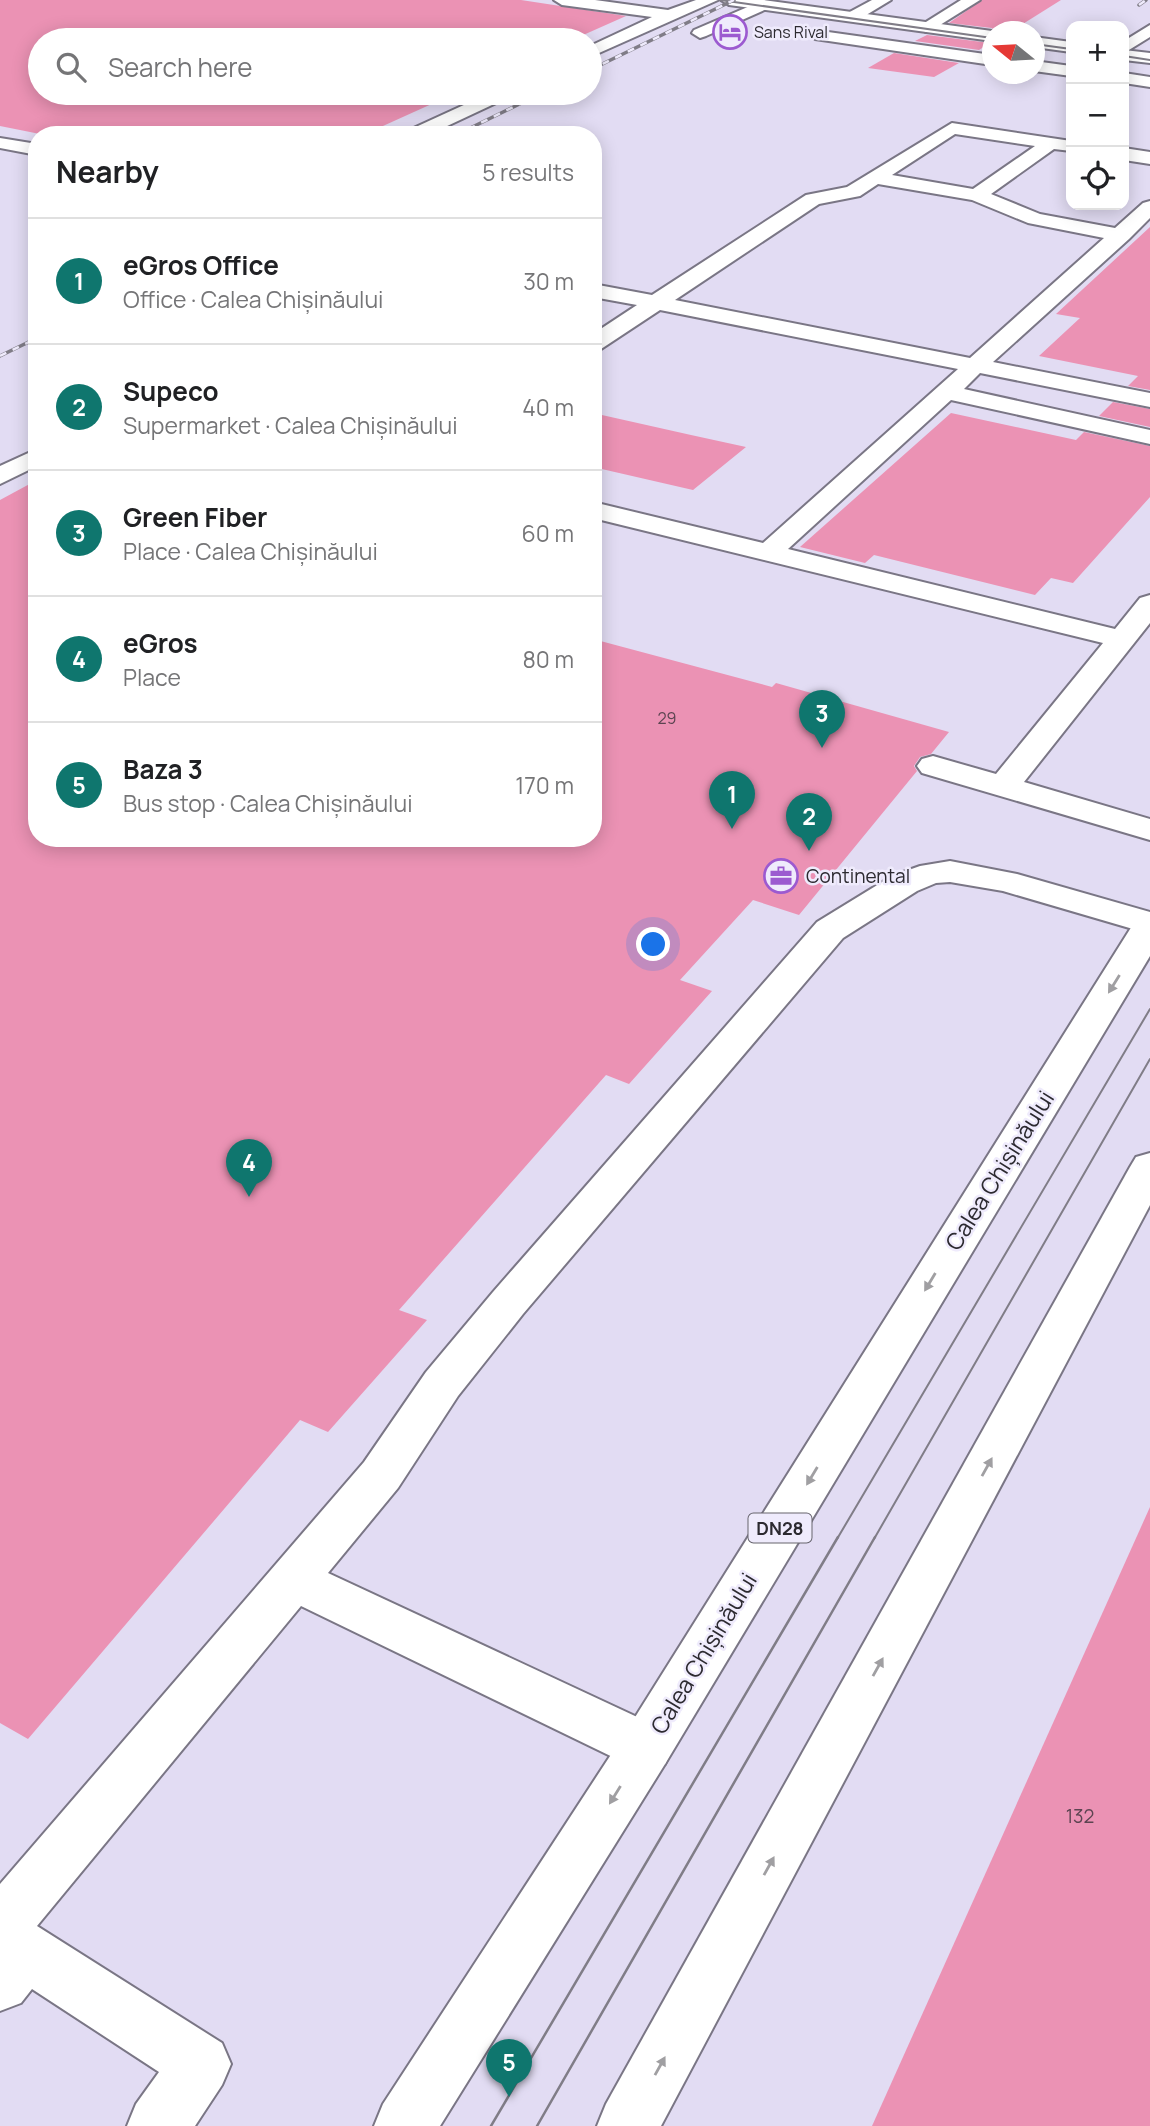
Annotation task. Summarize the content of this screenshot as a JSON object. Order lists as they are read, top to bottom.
{
  "streets": {
    "main road": ["Calea Chișinăului", "DN28"]
  },
  "places": {
    "hotel": ["Sans Rival"],
    "office": ["Continental"]
  },
  "house_numbers": ["29", "132"],
  "north": "left",
  "page": {
    "map_buttons": ["+", "−"],
    "search": "Search here",
    "heading": ["Nearby", "5 results"],
    "list": [
      {
        "mark": "1",
        "name": "eGros Office",
        "note": "Office · Calea Chișinăului",
        "value": "30 m"
      },
      {
        "mark": "2",
        "name": "Supeco",
        "note": "Supermarket · Calea Chișinăului",
        "value": "40 m"
      },
      {
        "mark": "3",
        "name": "Green Fiber",
        "note": "Place · Calea Chișinăului",
        "value": "60 m"
      },
      {
        "mark": "4",
        "name": "eGros",
        "note": "Place",
        "value": "80 m"
      },
      {
        "mark": "5",
        "name": "Baza 3",
        "note": "Bus stop · Calea Chișinăului",
        "value": "170 m"
      }
    ],
    "pins": [
      "3",
      "1",
      "2",
      "4",
      "5"
    ]
  }
}
